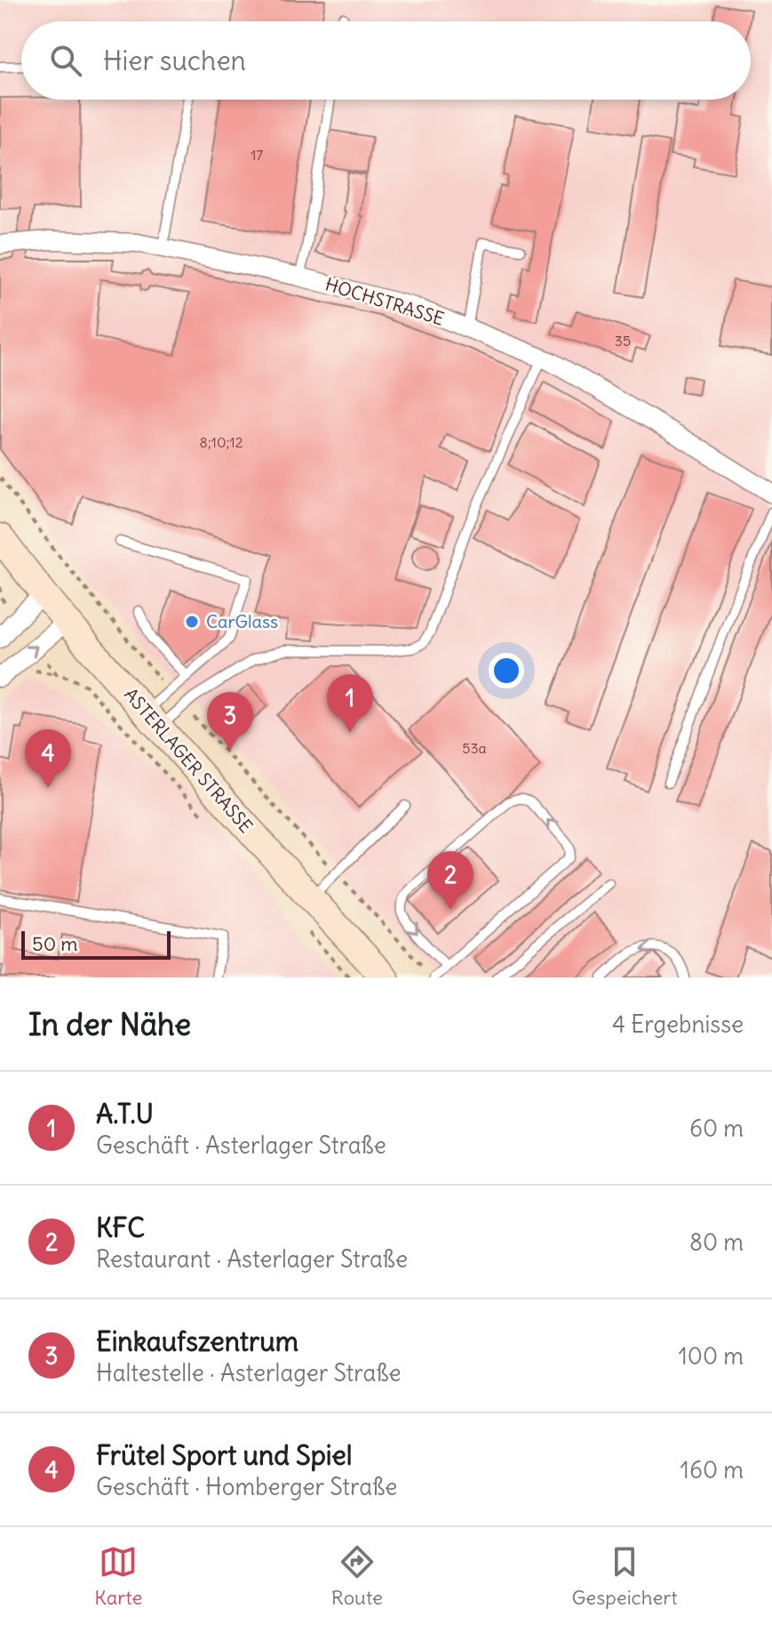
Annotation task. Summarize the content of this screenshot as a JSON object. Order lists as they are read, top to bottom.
{
  "streets": {
    "main road": ["ASTERLAGER STRASSE"],
    "street": ["HOCHSTRASSE"]
  },
  "places": ["CarGlass"],
  "house_numbers": [
    "17",
    "35",
    "8;10;12",
    "53a"
  ],
  "scale_bar": "50 m",
  "page": {
    "search": "Hier suchen",
    "pins": [
      "1",
      "3",
      "4",
      "2"
    ],
    "scale": "50 m",
    "heading": ["In der Nähe", "4 Ergebnisse"],
    "list": [
      {
        "mark": "1",
        "name": "A.T.U",
        "note": "Geschäft · Asterlager Straße",
        "value": "60 m"
      },
      {
        "mark": "2",
        "name": "KFC",
        "note": "Restaurant · Asterlager Straße",
        "value": "80 m"
      },
      {
        "mark": "3",
        "name": "Einkaufszentrum",
        "note": "Haltestelle · Asterlager Straße",
        "value": "100 m"
      },
      {
        "mark": "4",
        "name": "Frütel Sport und Spiel",
        "note": "Geschäft · Homberger Straße",
        "value": "160 m"
      }
    ],
    "nav": ["Karte", "Route", "Gespeichert"]
  }
}
